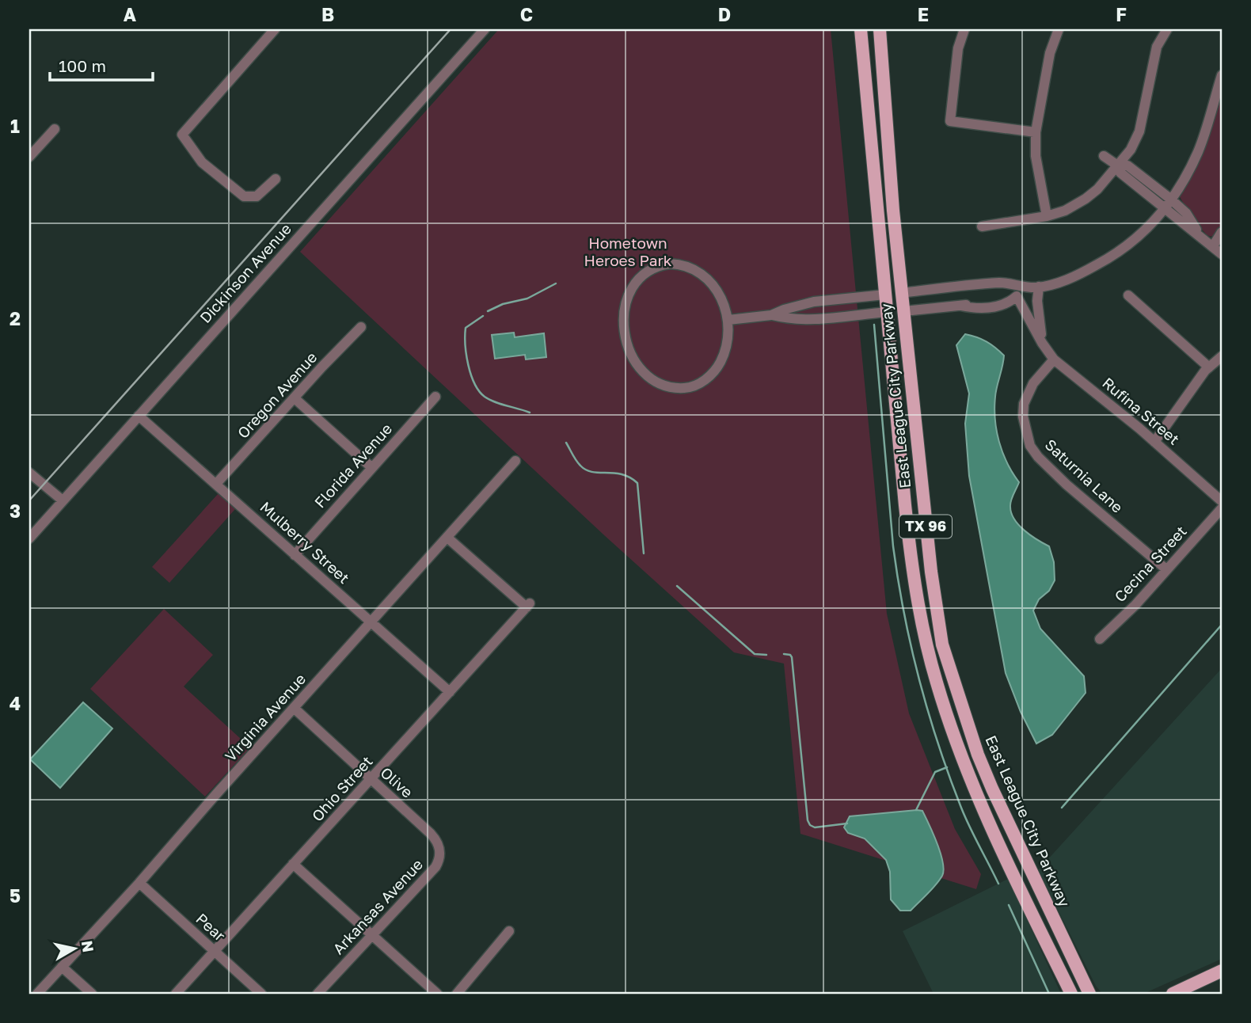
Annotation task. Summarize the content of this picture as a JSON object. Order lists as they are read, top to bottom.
{
  "streets": {
    "main road": ["East League City Parkway", "TX 96"],
    "street": [
      "Dickinson Avenue",
      "Oregon Avenue",
      "Rufina Street",
      "Florida Avenue",
      "Saturnia Lane",
      "Mulberry Street",
      "Cecina Street",
      "Virginia Avenue",
      "Olive",
      "Ohio Street",
      "Arkansas Avenue",
      "Pear"
    ]
  },
  "crossings": [
    ["Dickinson Avenue", "Mulberry Street"],
    ["Oregon Avenue", "Mulberry Street"],
    ["Rufina Street", "Saturnia Lane"],
    ["Florida Avenue", "Mulberry Street"],
    ["Saturnia Lane", "Cecina Street"],
    ["Mulberry Street", "Virginia Avenue"],
    ["Mulberry Street", "Ohio Street"],
    ["Virginia Avenue", "Olive"],
    ["Virginia Avenue", "Ohio Street"],
    ["Virginia Avenue", "Pear"],
    ["Olive", "Ohio Street"],
    ["Olive", "Arkansas Avenue"],
    ["Ohio Street", "Pear"]
  ],
  "parks": ["Hometown Heroes Park"],
  "scale_bar": "100 m",
  "north": "right",
  "grid": {
    "columns": [
      "A",
      "B",
      "C",
      "D",
      "E",
      "F"
    ],
    "rows": [
      "1",
      "2",
      "3",
      "4",
      "5"
    ]
  }
}
